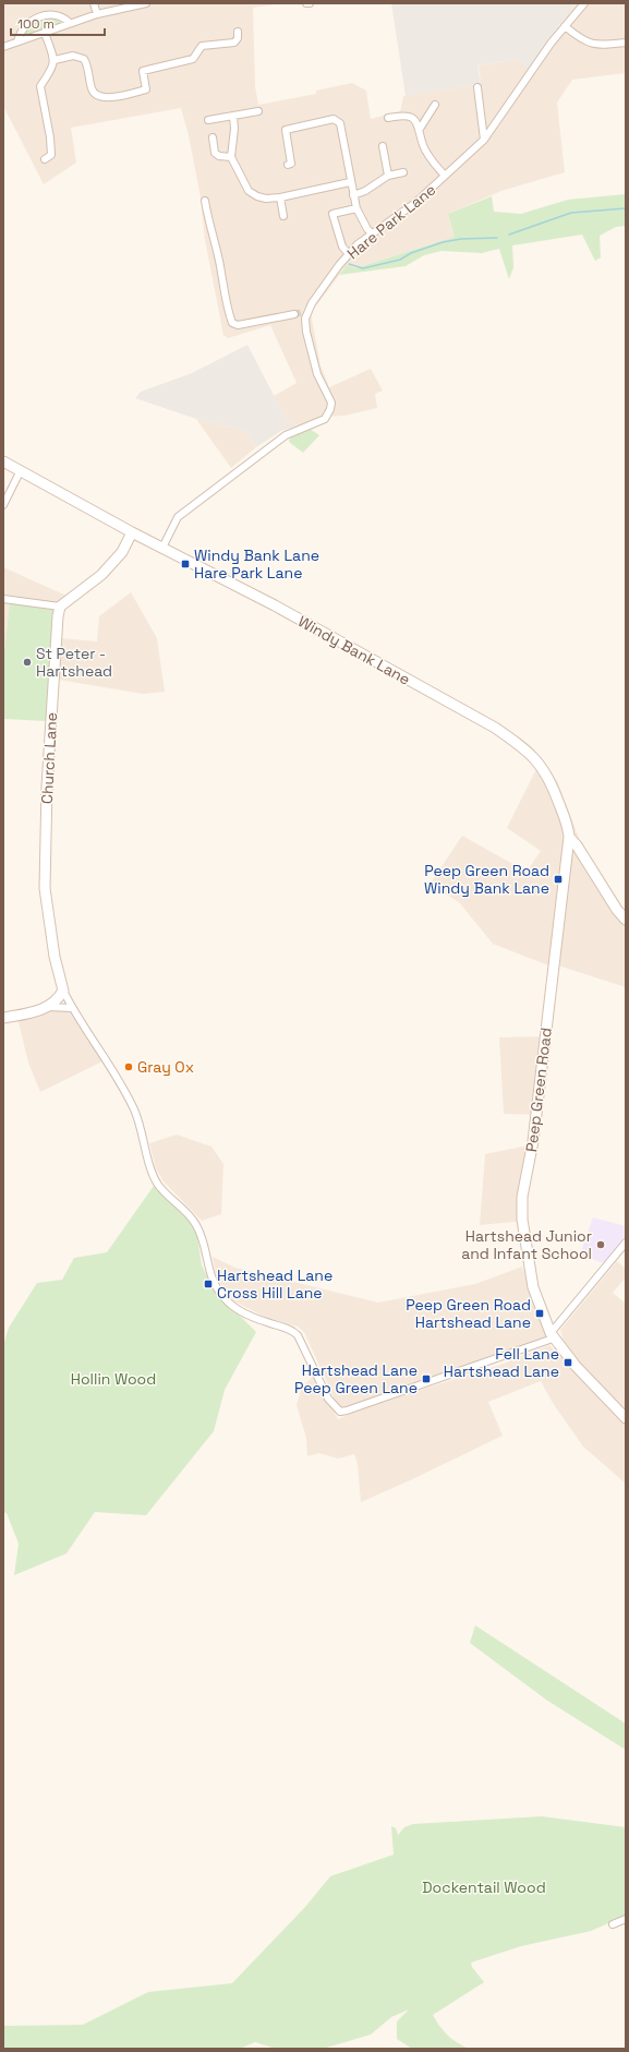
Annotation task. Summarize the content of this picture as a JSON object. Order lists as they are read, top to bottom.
{
  "streets": {
    "main road": ["Windy Bank Lane", "Church Lane", "Peep Green Road"],
    "street": ["Hare Park Lane"]
  },
  "crossings": [
    ["Hare Park Lane", "Windy Bank Lane"],
    ["Windy Bank Lane", "Peep Green Road"]
  ],
  "parks": ["Hollin Wood", "Dockentail Wood"],
  "places": {
    "transit": [
      "Windy Bank Lane Hare Park Lane",
      "Peep Green Road Windy Bank Lane",
      "Hartshead Lane Cross Hill Lane",
      "Peep Green Road Hartshead Lane",
      "Fell Lane Hartshead Lane",
      "Hartshead Lane Peep Green Lane"
    ],
    "other": ["St Peter - Hartshead", "Gray Ox", "Hartshead Junior and Infant School"]
  },
  "scale_bar": "100 m"
}
